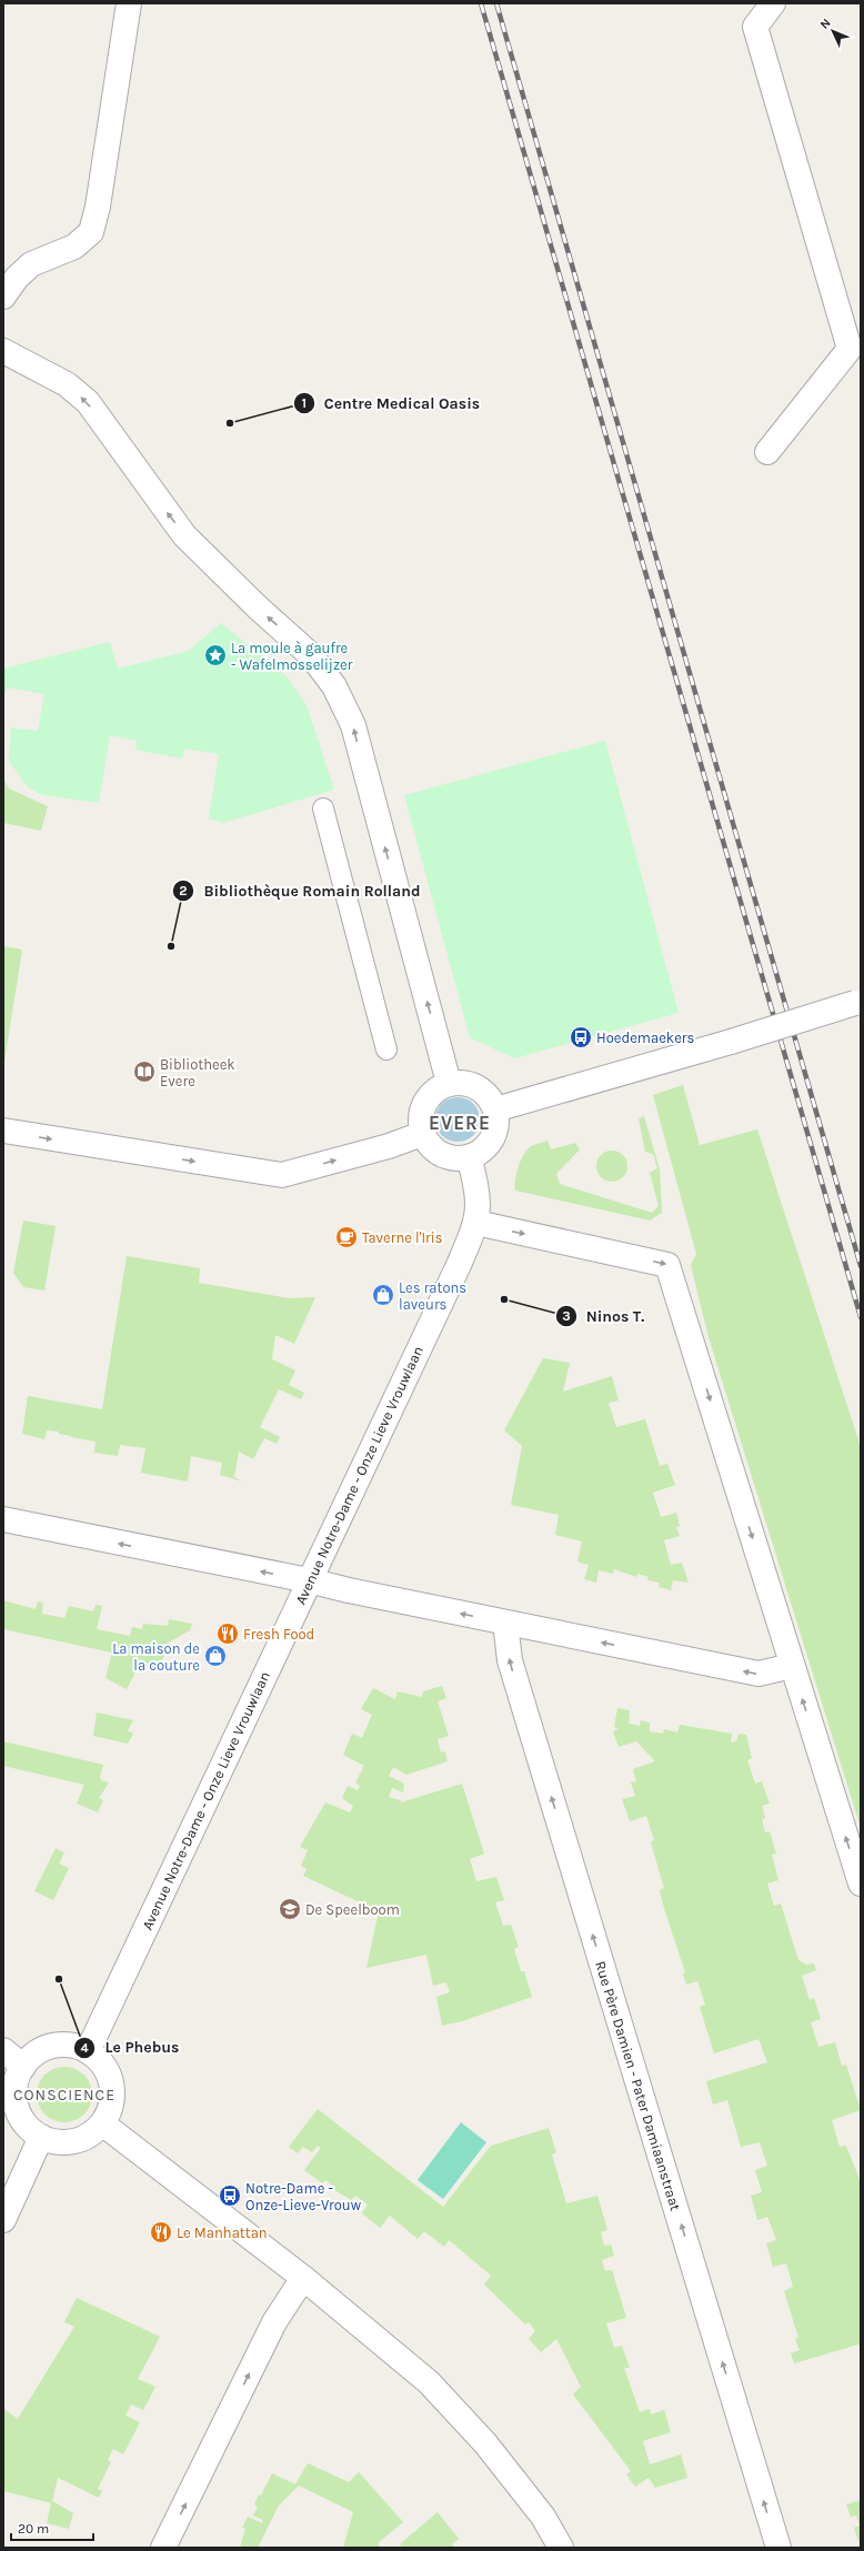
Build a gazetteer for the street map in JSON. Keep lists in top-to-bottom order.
{
  "streets": {
    "street": ["Avenue Notre-Dame - Onze Lieve Vrouwlaan", "Rue Père Damien - Pater Damiaanstraat"]
  },
  "one_way": ["Rue Père Damien - Pater Damiaanstraat"],
  "districts": ["EVERE", "CONSCIENCE"],
  "places": {
    "other": [
      "Centre Medical Oasis",
      "Bibliothèque Romain Rolland",
      "Ninos T.",
      "Le Phebus"
    ],
    "place": ["La moule à gaufre - Wafelmosselijzer"],
    "bus stop": ["Hoedemaekers", "Notre-Dame - Onze-Lieve-Vrouw"],
    "library": ["Bibliotheek Evere"],
    "cafe": ["Taverne l'Iris"],
    "shop": ["Les ratons laveurs", "La maison de la couture"],
    "restaurant": ["Fresh Food", "Le Manhattan"],
    "school or university": ["De Speelboom"]
  },
  "scale_bar": "20 m",
  "north": "top left"
}
